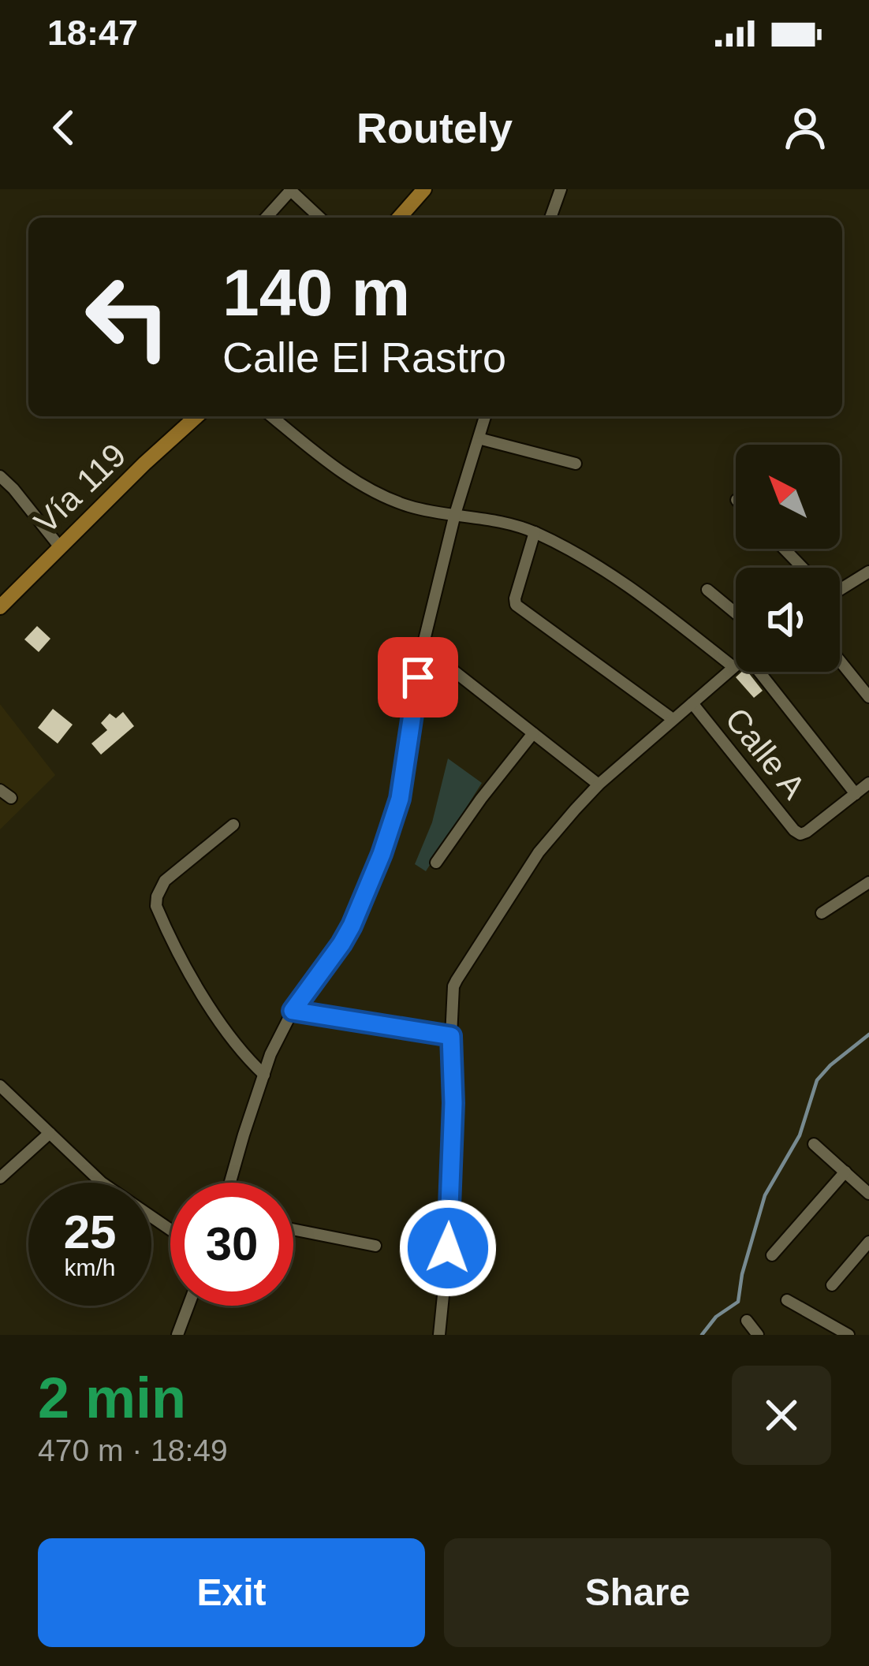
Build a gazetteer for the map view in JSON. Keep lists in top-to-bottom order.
{
  "streets": {
    "main road": ["Vía 119"],
    "street": ["Calle A"]
  },
  "north": "top left",
  "page": {
    "status": "18:47",
    "header": "Routely",
    "turn": ["140 m", "Calle El Rastro"],
    "speed": "25 km/h",
    "limit": "30",
    "heading": ["2 min", "470 m · 18:49"],
    "buttons": ["Exit", "Share"]
  }
}
